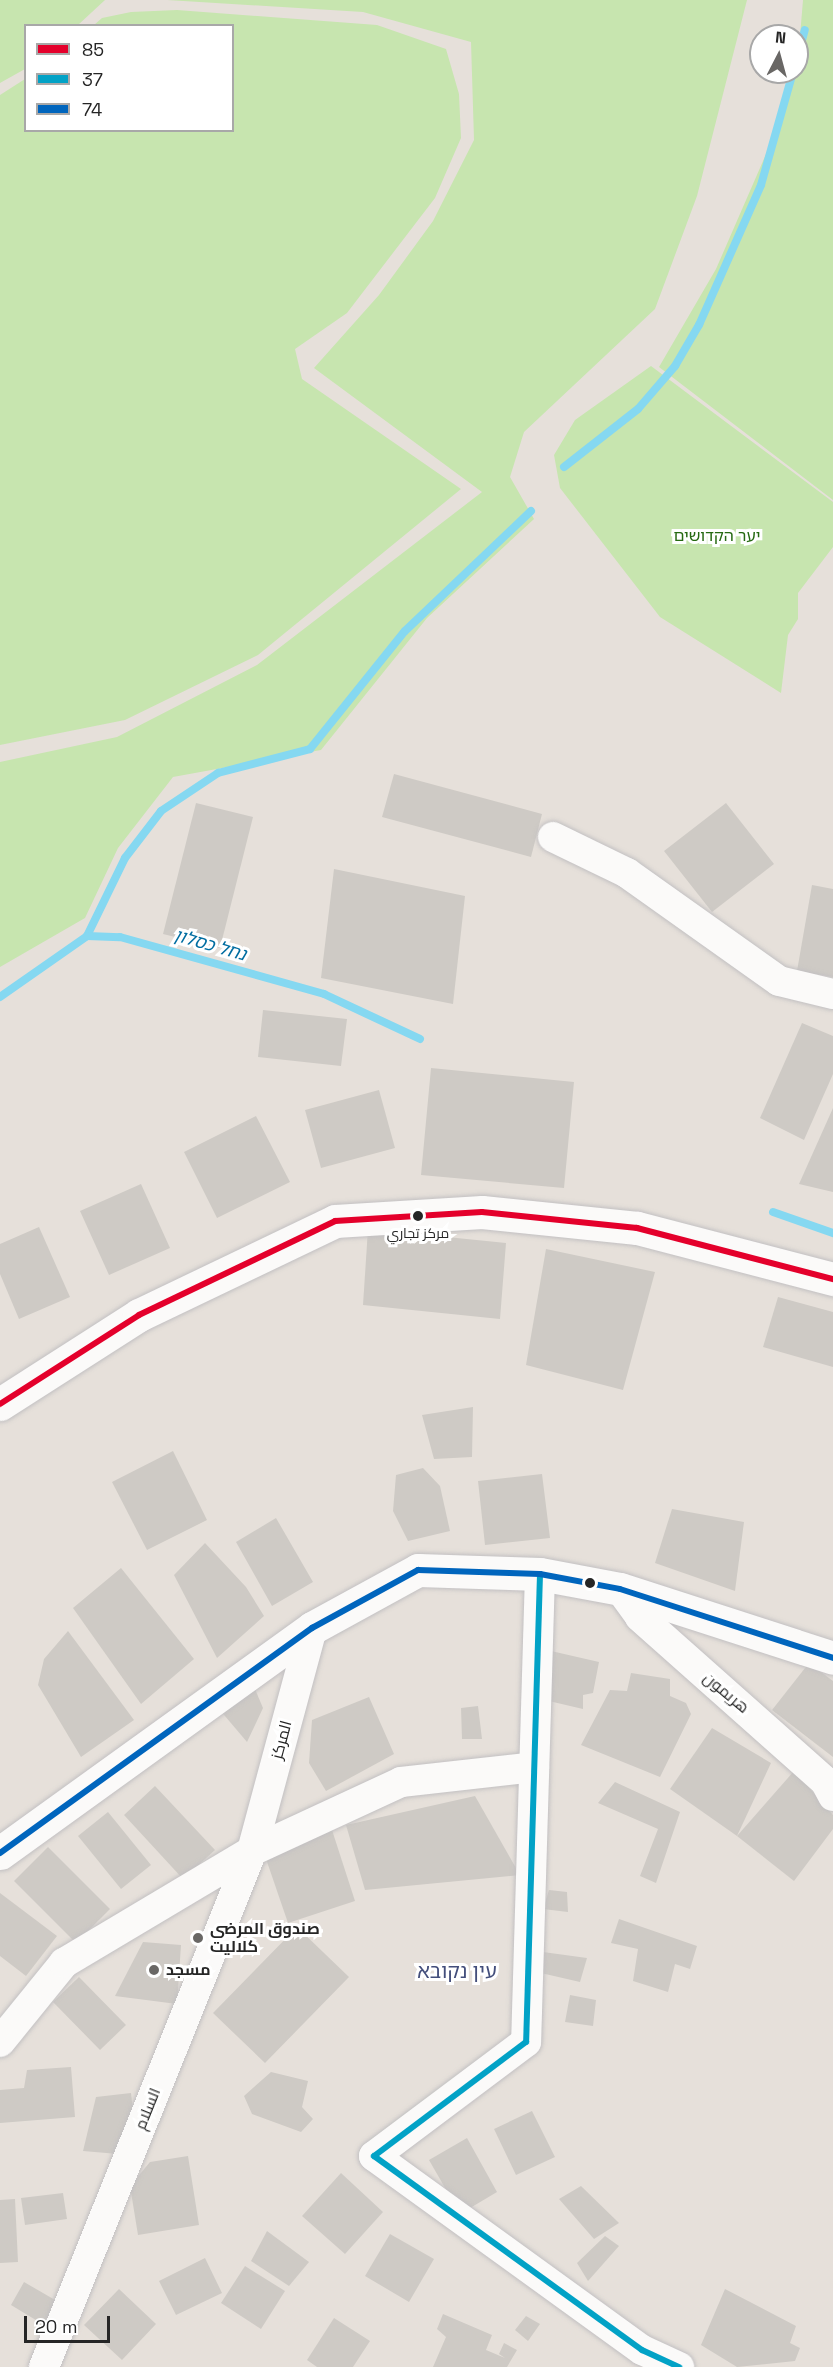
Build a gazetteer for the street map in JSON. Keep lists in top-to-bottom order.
{
  "streets": {
    "street": ["هريمون", "المركز", "السلام"]
  },
  "crossings": [
    ["المركز", "السلام"]
  ],
  "districts": ["עין נקובא"],
  "water": ["נחל כסלון"],
  "parks": ["יער הקדושים"],
  "places": ["مركز تجاري", "صندوق المرضى كلاليت", "مسجد"],
  "lines": ["transit line 85", "transit line 74", "transit line 37"],
  "legend": ["85", "37", "74"],
  "scale_bar": "20 m",
  "north": "top"
}
